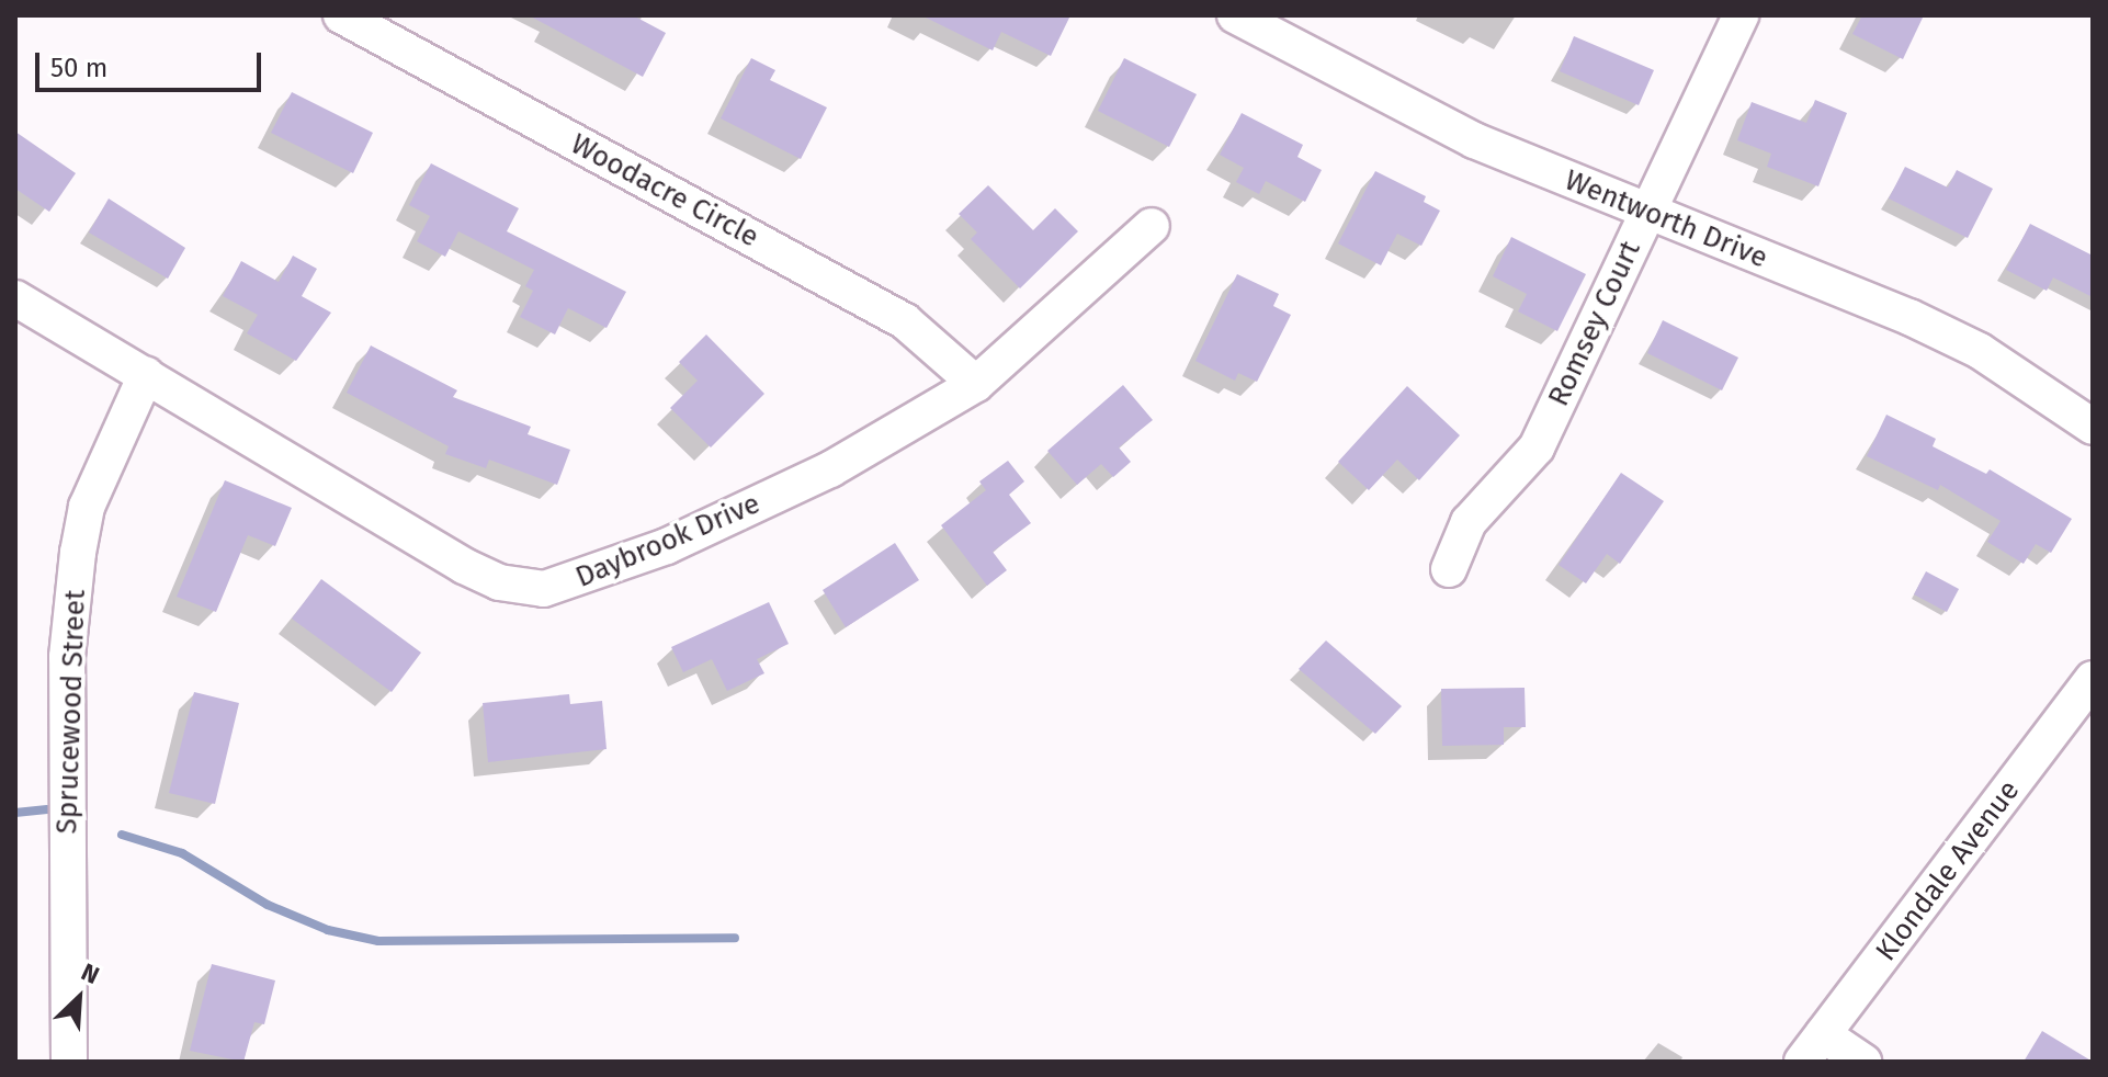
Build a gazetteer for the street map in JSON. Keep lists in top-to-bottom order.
{
  "streets": {
    "street": [
      "Woodacre Circle",
      "Wentworth Drive",
      "Romsey Court",
      "Daybrook Drive",
      "Sprucewood Street",
      "Klondale Avenue"
    ]
  },
  "crossings": [
    ["Woodacre Circle", "Daybrook Drive"],
    ["Wentworth Drive", "Romsey Court"],
    ["Daybrook Drive", "Sprucewood Street"]
  ],
  "scale_bar": "50 m",
  "north": "top right"
}
